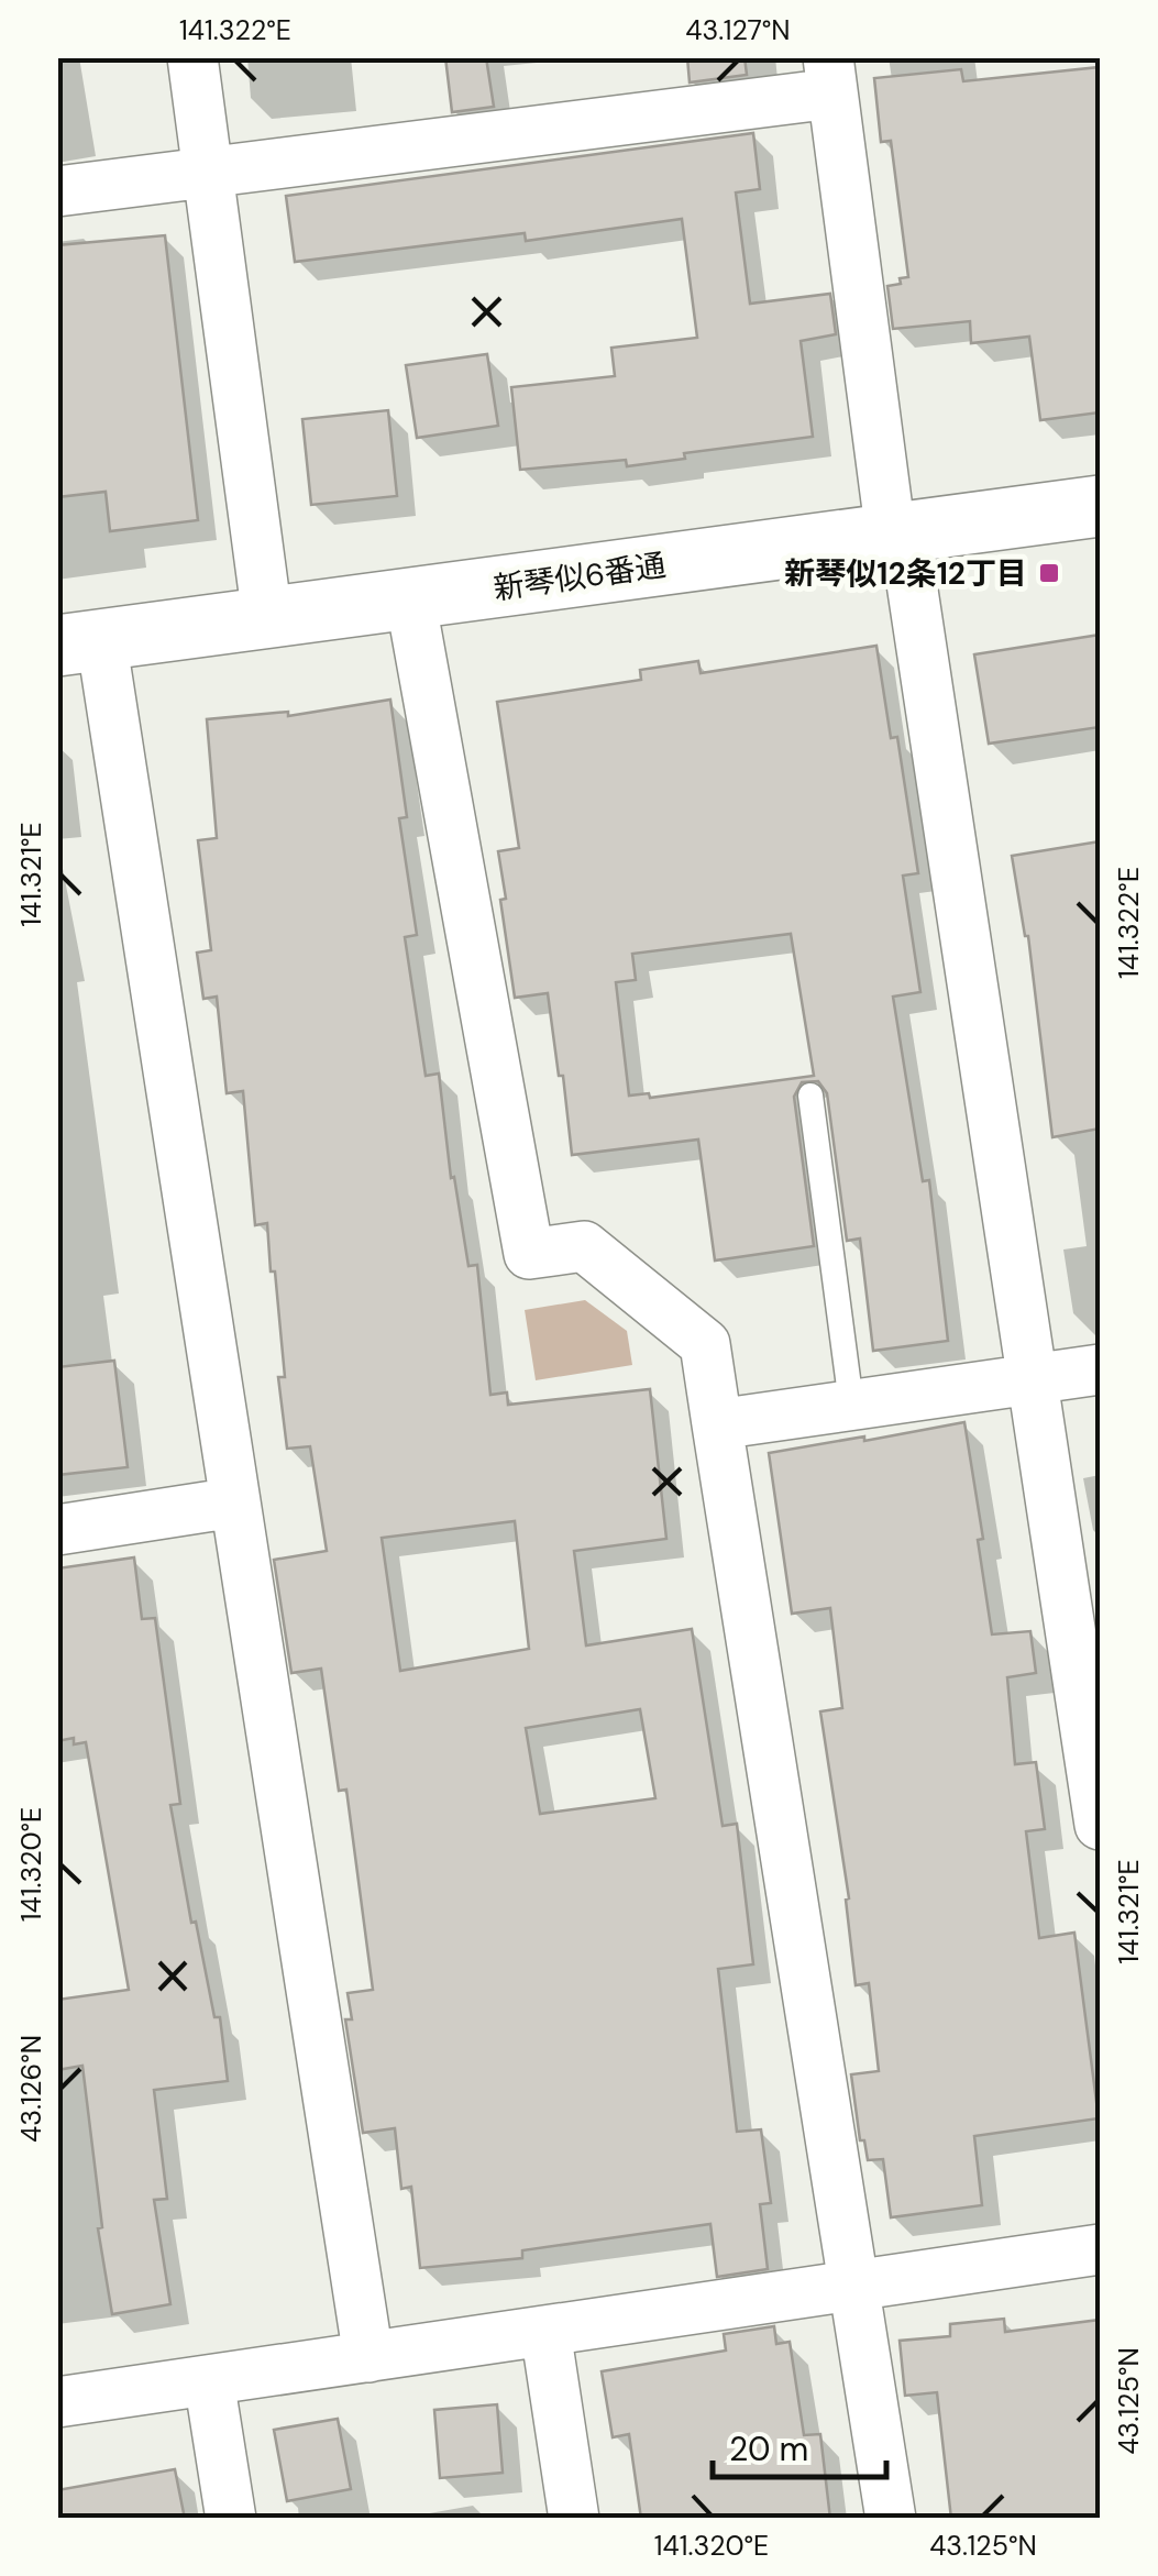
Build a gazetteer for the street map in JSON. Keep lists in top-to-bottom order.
{
  "streets": {
    "street": ["新琴似6番通"]
  },
  "places": {
    "transit": ["新琴似12条12丁目"]
  },
  "scale_bar": "20 m",
  "coordinates": [
    "141.322°E",
    "43.127°N",
    "141.321°E",
    "141.320°E",
    "43.126°N",
    "43.125°N"
  ]
}
